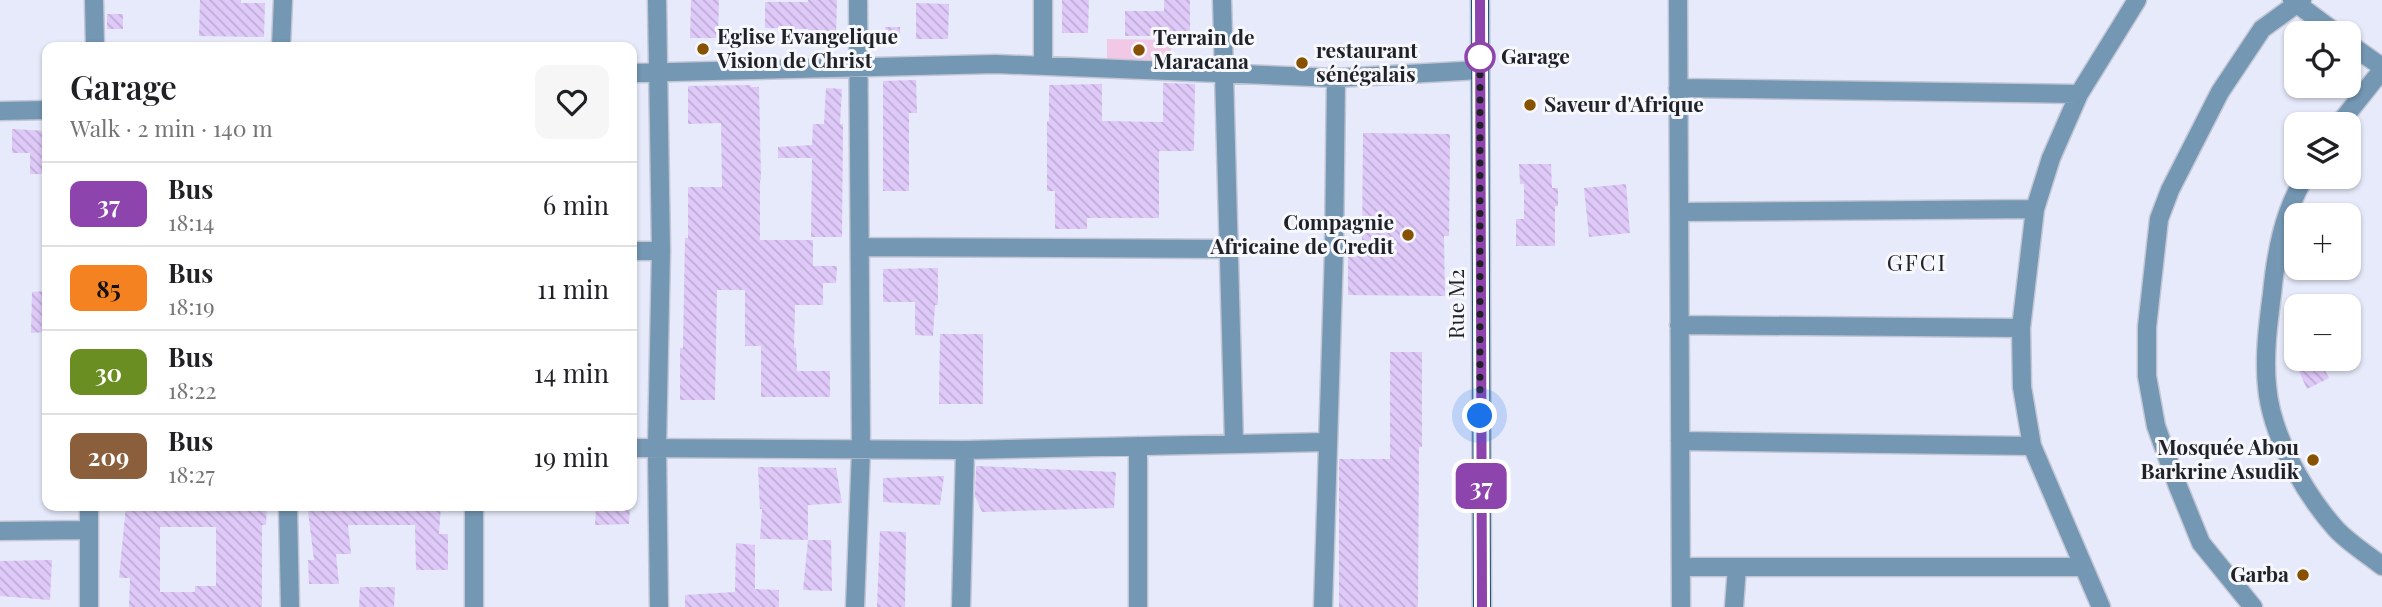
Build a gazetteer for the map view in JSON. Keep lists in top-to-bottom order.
{
  "streets": {
    "main road": ["Rue M2"]
  },
  "districts": ["GFCI"],
  "places": [
    "Eglise Evangelique Vision de Christ",
    "Terrain de Maracana",
    "Garage",
    "restaurant sénégalais",
    "Saveur d'Afrique",
    "Compagnie Africaine de Credit",
    "Mosquée Abou Barkrine Asudik",
    "Garba"
  ],
  "lines": ["bus line 37"],
  "page": {
    "on_map": "37",
    "map_buttons": ["+", "−"],
    "heading": ["Garage", "Walk · 2 min · 140 m"],
    "list": [
      {
        "mark": "37",
        "name": "Bus",
        "note": "18:14",
        "value": "6 min"
      },
      {
        "mark": "85",
        "name": "Bus",
        "note": "18:19",
        "value": "11 min"
      },
      {
        "mark": "30",
        "name": "Bus",
        "note": "18:22",
        "value": "14 min"
      },
      {
        "mark": "209",
        "name": "Bus",
        "note": "18:27",
        "value": "19 min"
      }
    ]
  }
}
